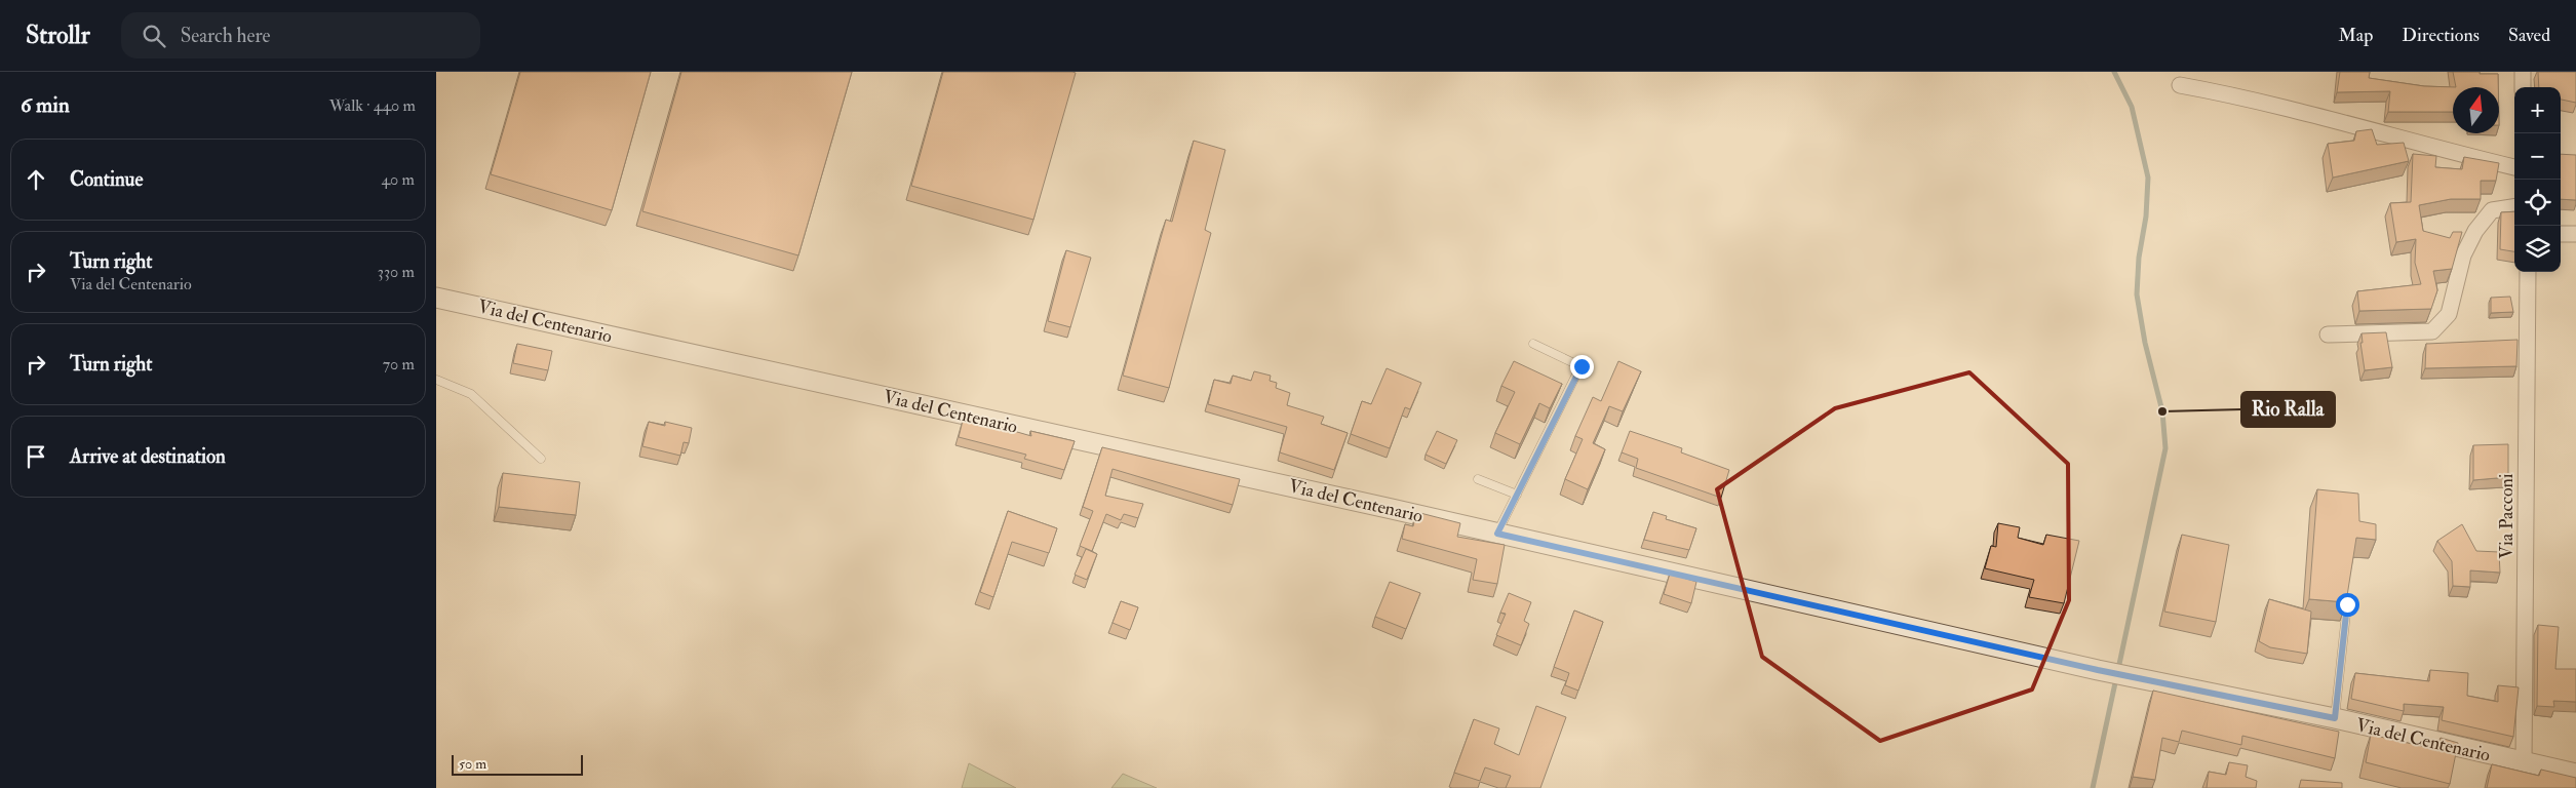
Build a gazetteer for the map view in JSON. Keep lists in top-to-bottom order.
{
  "streets": {
    "street": ["Via del Centenario", "Via Pacconi"]
  },
  "crossings": [
    ["Via del Centenario", "Via Pacconi"]
  ],
  "places": ["Rio Ralla"],
  "scale_bar": "50 m",
  "north": "top",
  "page": {
    "header": "Strollr",
    "search": "Search here",
    "nav": ["Map", "Directions", "Saved"],
    "heading": ["6 min", "Walk · 440 m"],
    "map_buttons": ["+", "−"],
    "list": [
      ["Continue", "40 m"],
      ["Turn right", "Via del Centenario", "330 m"],
      ["Turn right", "70 m"],
      "Arrive at destination"
    ],
    "scale": "50 m"
  }
}
